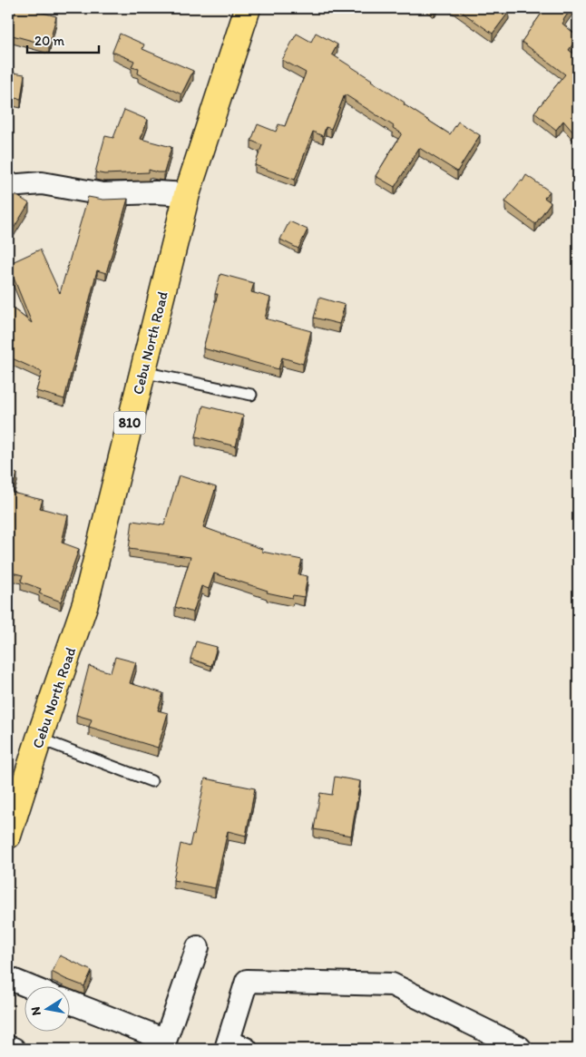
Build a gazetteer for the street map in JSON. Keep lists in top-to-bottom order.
{
  "streets": {
    "highway": ["Cebu North Road", "810"]
  },
  "scale_bar": "20 m",
  "north": "left"
}
